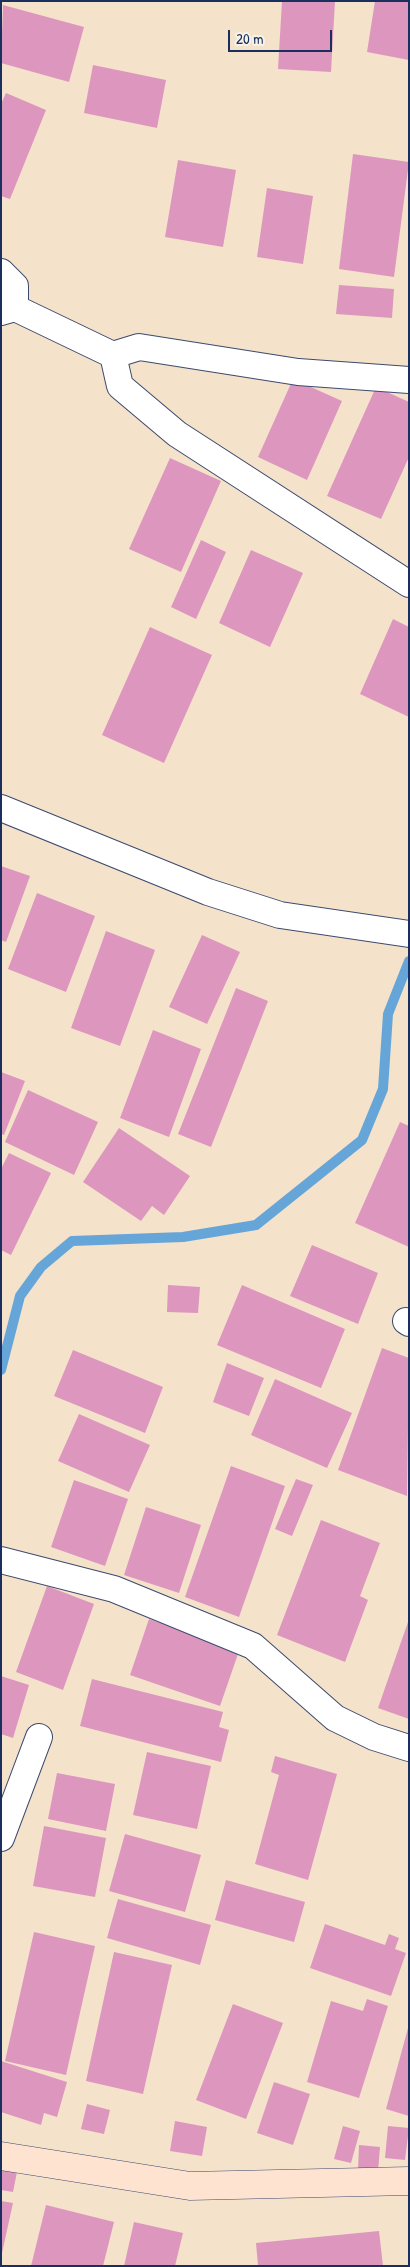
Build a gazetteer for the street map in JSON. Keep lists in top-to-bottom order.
{
  "scale_bar": "20 m"
}
